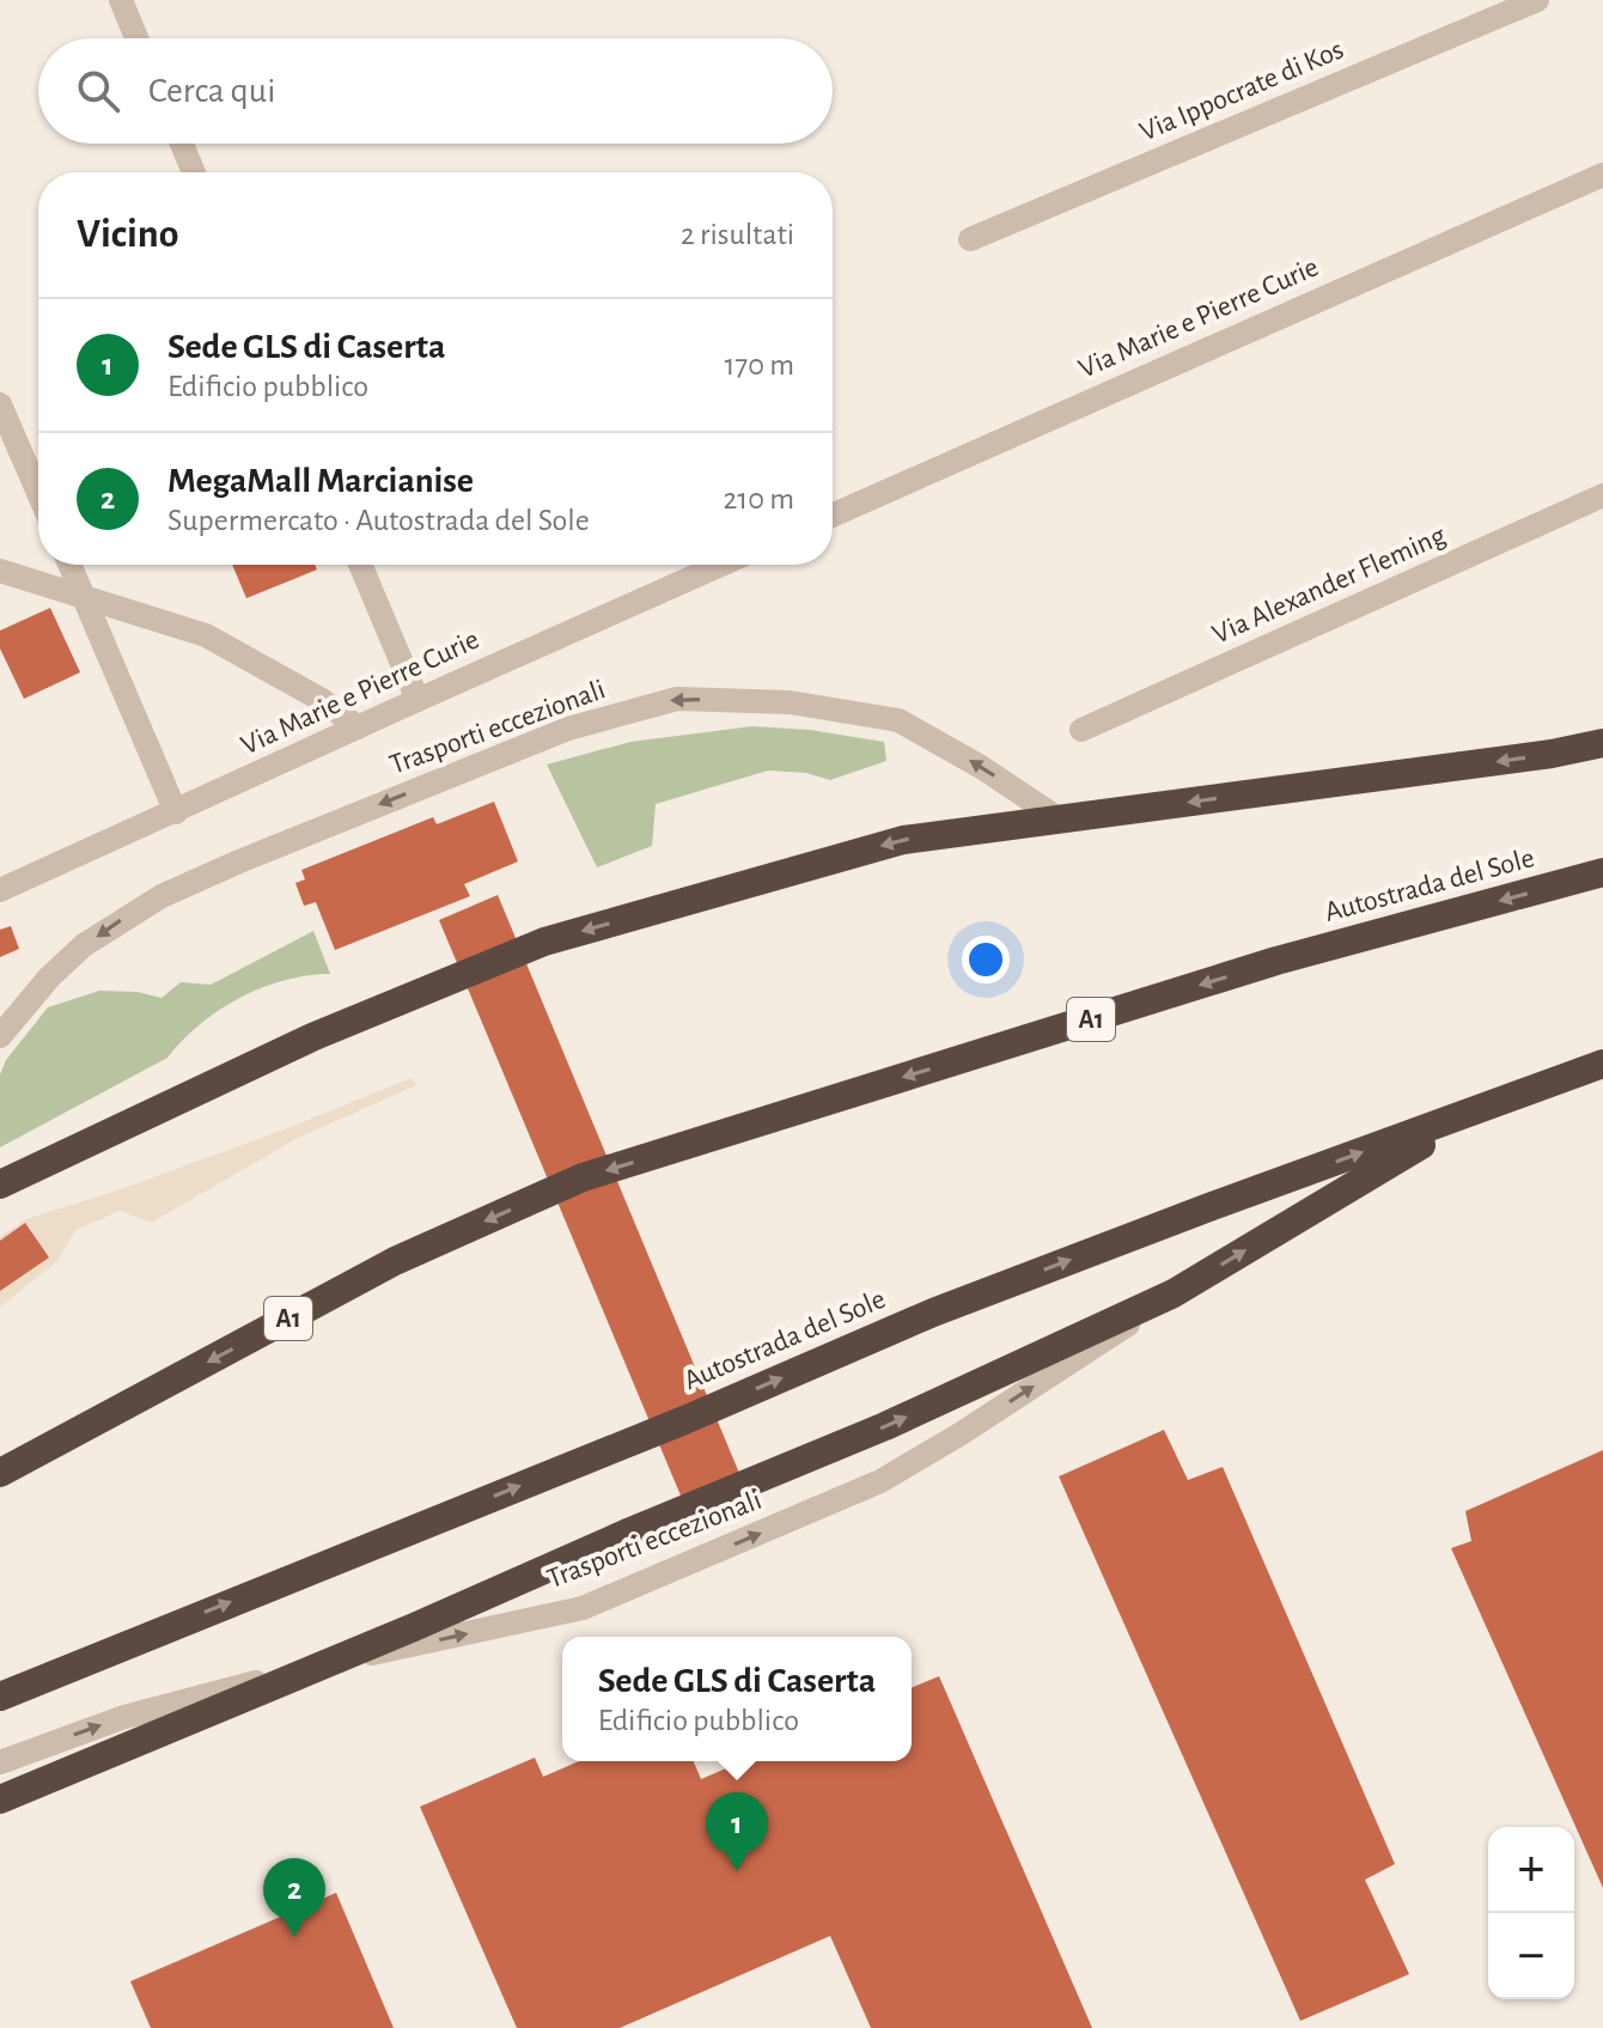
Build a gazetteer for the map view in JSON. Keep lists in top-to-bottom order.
{
  "streets": {
    "highway": ["Autostrada del Sole", "A1"],
    "street": [
      "Via Ippocrate di Kos",
      "Via Marie e Pierre Curie",
      "Via Alexander Fleming",
      "Trasporti eccezionali"
    ]
  },
  "page": {
    "search": "Cerca qui",
    "heading": ["Vicino", "2 risultati"],
    "list": [
      {
        "mark": "1",
        "name": "Sede GLS di Caserta",
        "note": "Edificio pubblico",
        "value": "170 m"
      },
      {
        "mark": "2",
        "name": "MegaMall Marcianise",
        "note": "Supermercato · Autostrada del Sole",
        "value": "210 m"
      }
    ],
    "popup": ["Sede GLS di Caserta", "Edificio pubblico"],
    "pins": ["1", "2"],
    "map_buttons": ["+", "−"]
  }
}
